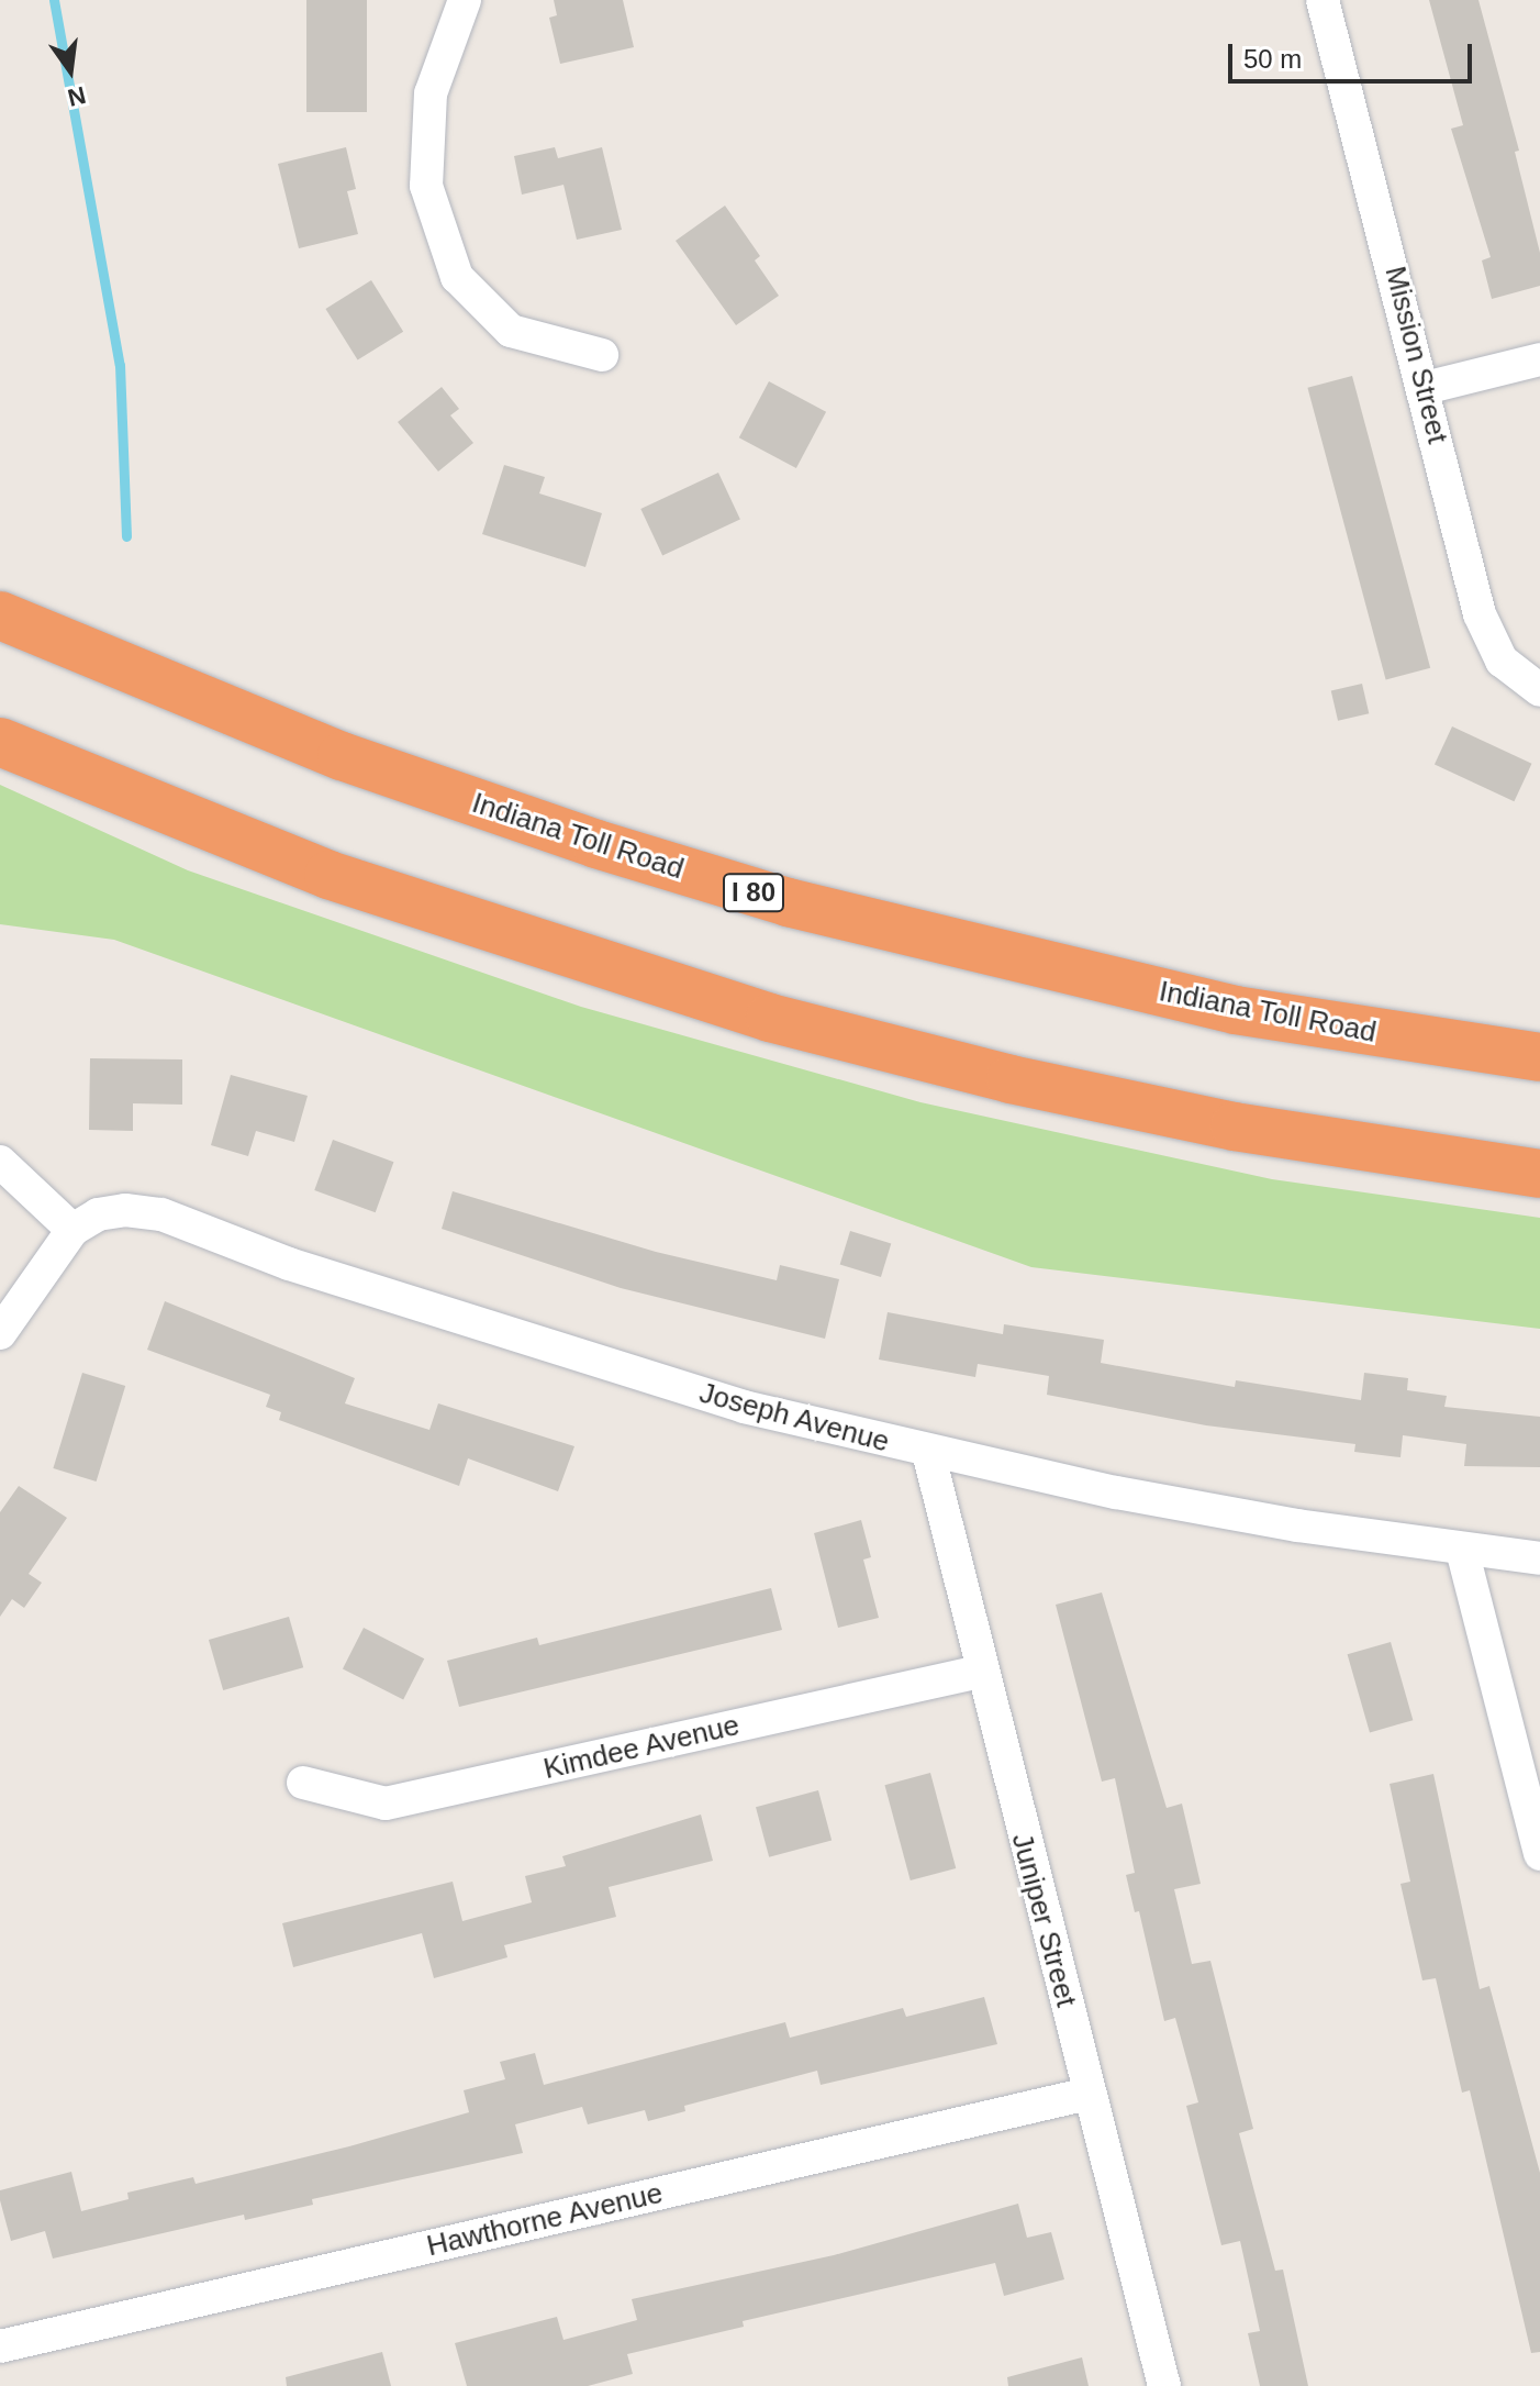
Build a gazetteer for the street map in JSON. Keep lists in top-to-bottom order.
{
  "streets": {
    "highway": ["Indiana Toll Road", "I 80"],
    "street": [
      "Mission Street",
      "Joseph Avenue",
      "Kimdee Avenue",
      "Juniper Street",
      "Hawthorne Avenue"
    ]
  },
  "crossings": [
    ["Joseph Avenue", "Juniper Street"],
    ["Kimdee Avenue", "Juniper Street"],
    ["Juniper Street", "Hawthorne Avenue"]
  ],
  "scale_bar": "50 m",
  "north": "bottom"
}
